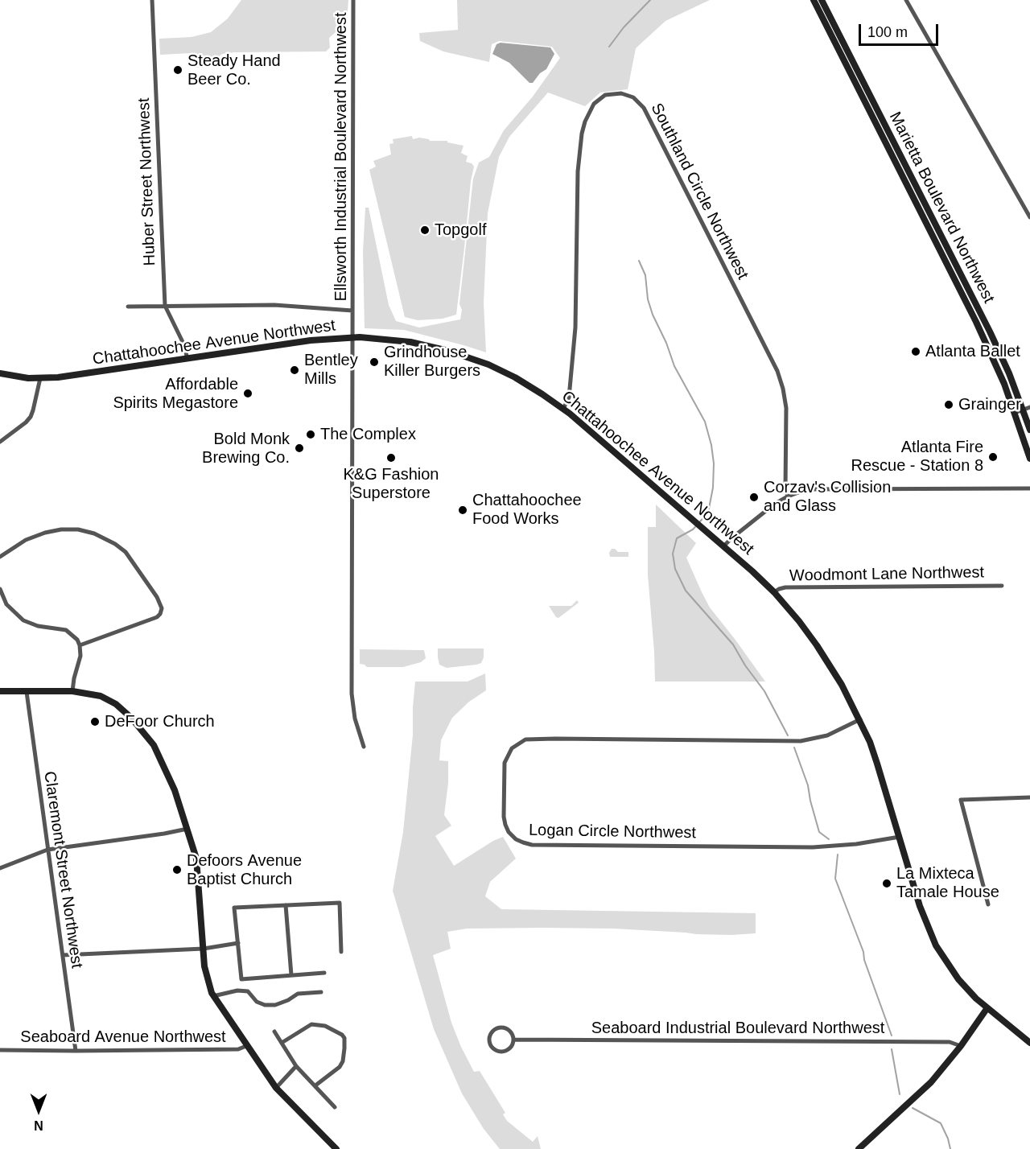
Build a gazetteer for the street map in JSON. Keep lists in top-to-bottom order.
{
  "streets": {
    "street": [
      "Ellsworth Industrial Boulevard Northwest",
      "Huber Street Northwest",
      "Southland Circle Northwest",
      "Marietta Boulevard Northwest",
      "Chattahoochee Avenue Northwest",
      "Woodmont Lane Northwest",
      "Logan Circle Northwest",
      "Claremont Street Northwest",
      "Seaboard Industrial Boulevard Northwest",
      "Seaboard Avenue Northwest"
    ]
  },
  "crossings": [
    ["Ellsworth Industrial Boulevard Northwest", "Chattahoochee Avenue Northwest"],
    ["Huber Street Northwest", "Chattahoochee Avenue Northwest"],
    ["Southland Circle Northwest", "Chattahoochee Avenue Northwest"],
    ["Chattahoochee Avenue Northwest", "Woodmont Lane Northwest"],
    ["Chattahoochee Avenue Northwest", "Logan Circle Northwest"],
    ["Claremont Street Northwest", "Seaboard Avenue Northwest"]
  ],
  "places": [
    "Steady Hand Beer Co.",
    "Topgolf",
    "Atlanta Ballet",
    "Grindhouse Killer Burgers",
    "Bentley Mills",
    "Affordable Spirits Megastore",
    "Grainger",
    "The Complex",
    "Bold Monk Brewing Co.",
    "Atlanta Fire Rescue - Station 8",
    "K&G Fashion Superstore",
    "Corzav's Collision and Glass",
    "Chattahoochee Food Works",
    "DeFoor Church",
    "Defoors Avenue Baptist Church",
    "La Mixteca Tamale House"
  ],
  "scale_bar": "100 m",
  "north": "bottom"
}
